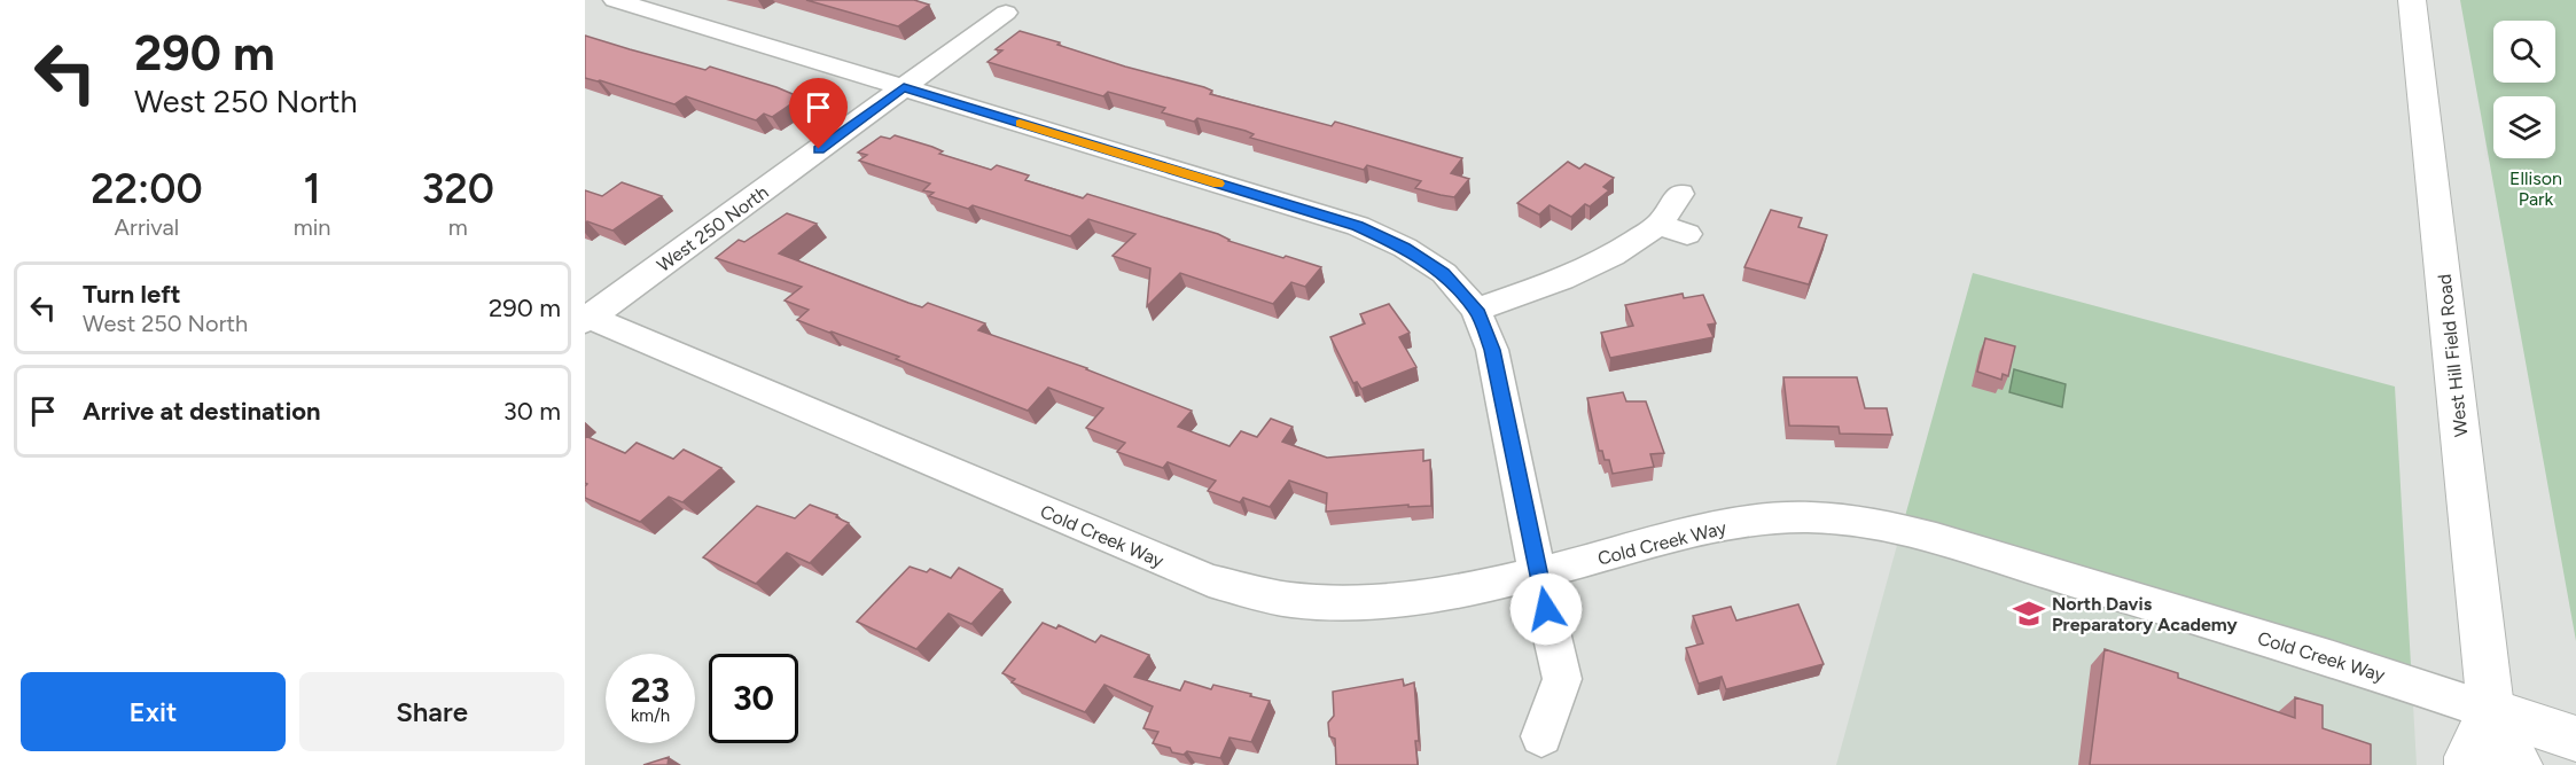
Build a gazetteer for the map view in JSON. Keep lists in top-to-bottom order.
{
  "streets": {
    "main road": ["West Hill Field Road"],
    "street": ["West 250 North", "Cold Creek Way"]
  },
  "crossings": [
    ["West 250 North", "Cold Creek Way"],
    ["West Hill Field Road", "Cold Creek Way"]
  ],
  "parks": ["Ellison Park"],
  "places": {
    "school or university": ["North Davis Preparatory Academy"]
  },
  "page": {
    "turn": ["290 m", "West 250 North"],
    "eta": [
      "22:00",
      "Arrival",
      "1",
      "min",
      "320",
      "m"
    ],
    "list": [
      {
        "name": "Turn left",
        "note": "West 250 North",
        "value": "290 m"
      },
      {
        "name": "Arrive at destination",
        "value": "30 m"
      }
    ],
    "speed": "23 km/h",
    "limit": "30",
    "buttons": ["Exit", "Share"]
  }
}
